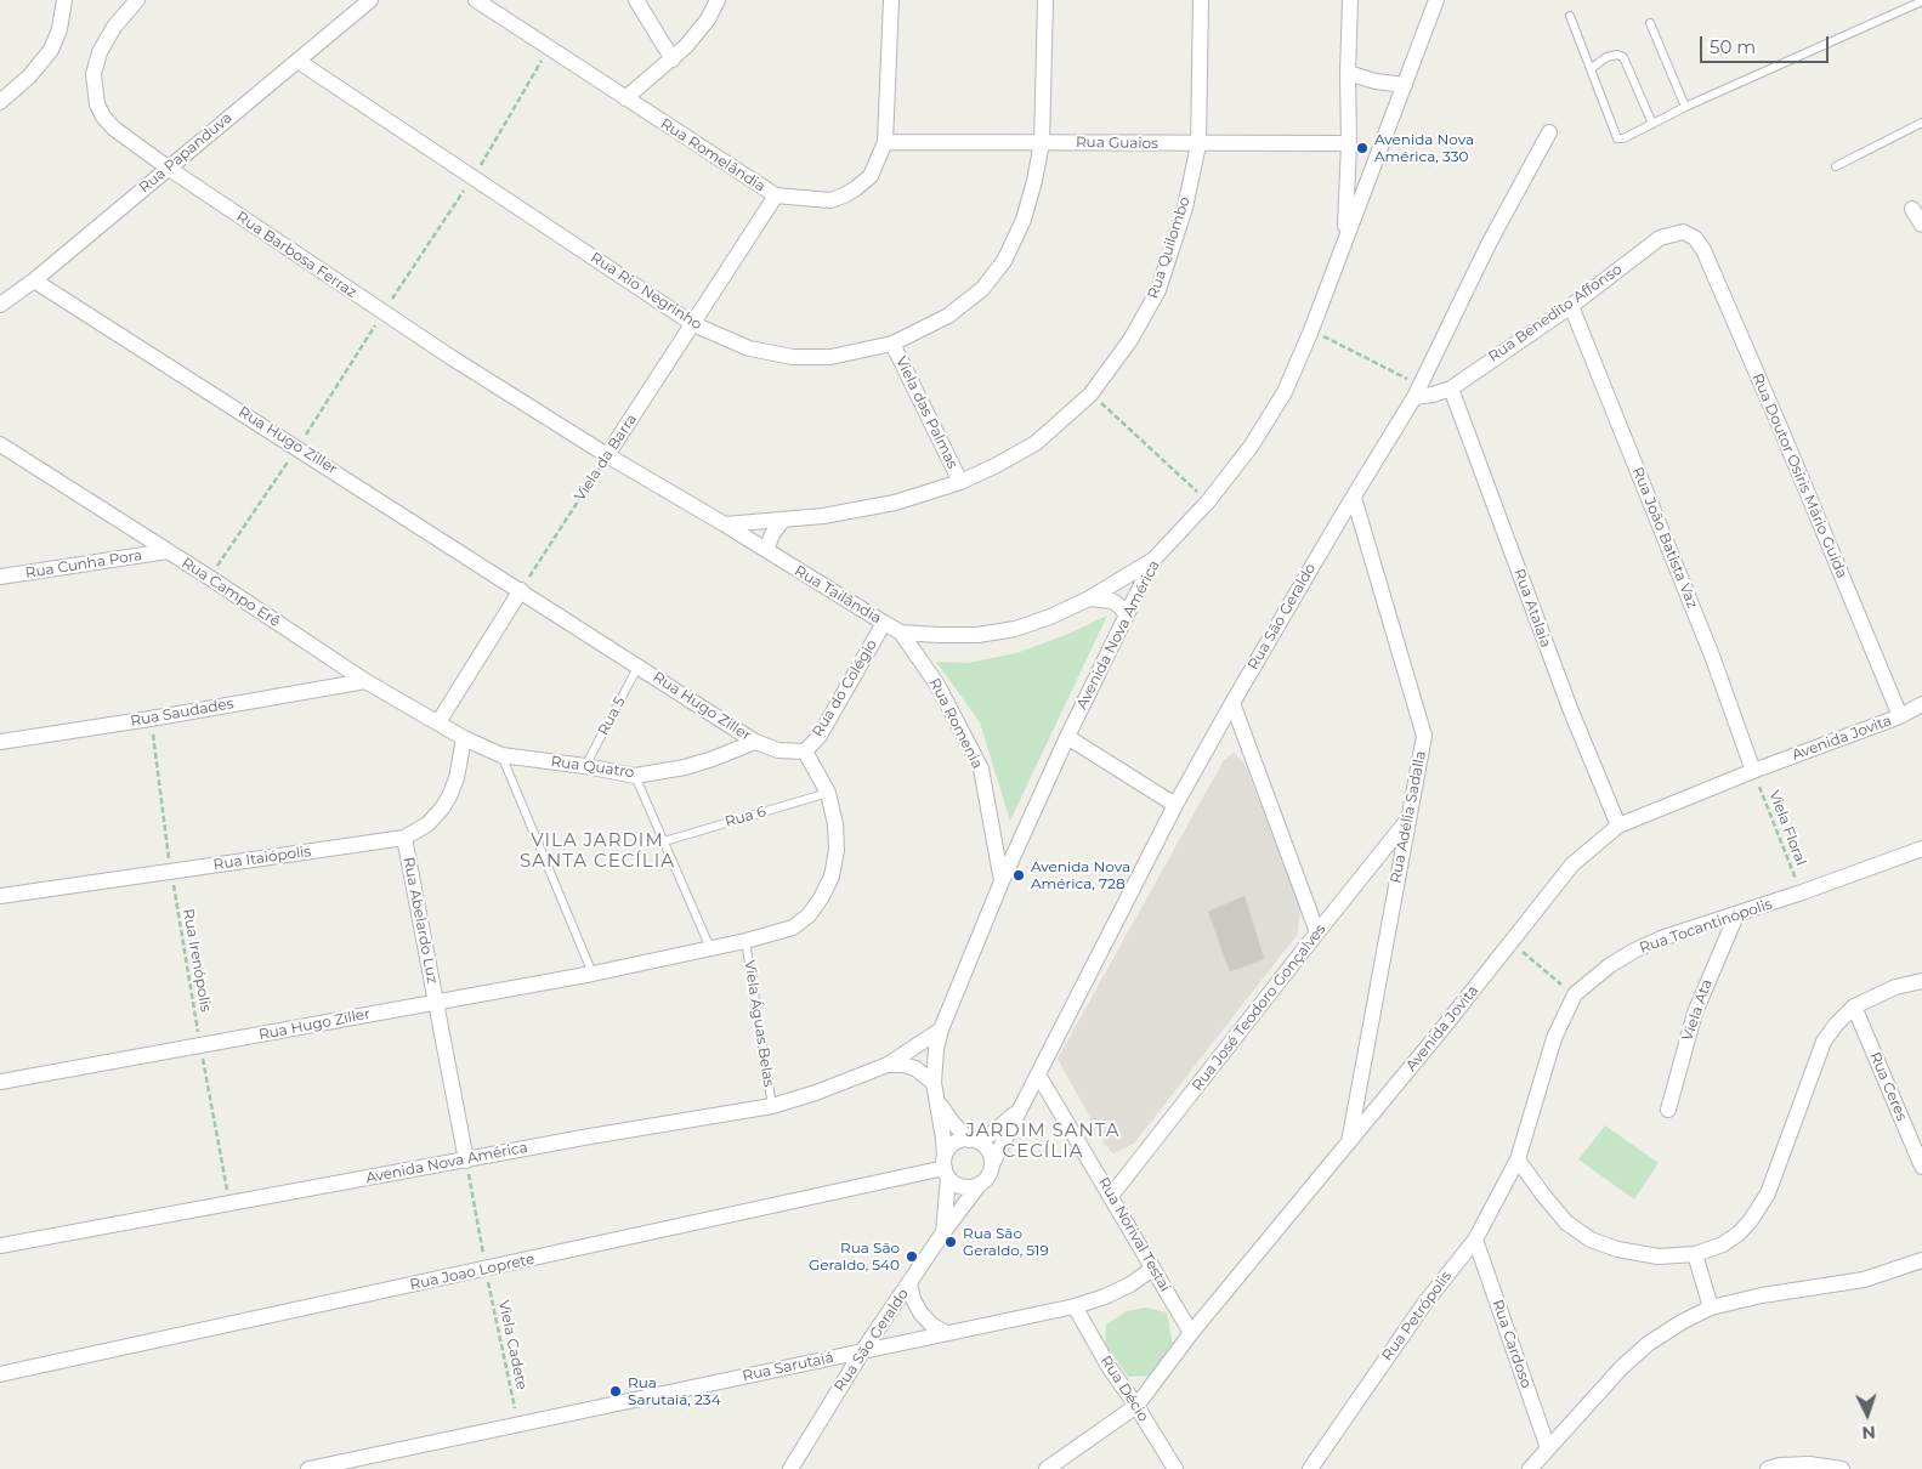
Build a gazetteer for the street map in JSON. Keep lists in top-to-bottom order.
{
  "streets": {
    "street": [
      "Rua Guaios",
      "Rua Papanduva",
      "Rua Romelândia",
      "Rua Quilombo",
      "Rua Barbosa Ferraz",
      "Rua Rio Negrinho",
      "Rua Benedito Affonso",
      "Viela das Palmas",
      "Rua Hugo Ziller",
      "Viela da Barra",
      "Rua Doutor Osíris Mário Guida",
      "Rua João Batista Vaz",
      "Rua Cunha Pora",
      "Rua Campo Erê",
      "Rua Tailândia",
      "Rua Atalaia",
      "Rua São Geraldo",
      "Avenida Nova América",
      "Rua do Colégio",
      "Rua Saudades",
      "Rua Romenia",
      "Avenida Jovita",
      "Rua Quatro",
      "Rua Adélia Sadalla",
      "Rua Itaiópolis",
      "Rua Abelardo Luz",
      "Rua Tocantinópolis",
      "Rua José Teodoro Gonçalves",
      "Viela Ata",
      "Rua Ceres",
      "Rua Norival Testai",
      "Rua Joao Loprete",
      "Rua Petrópolis",
      "Rua Cardoso",
      "Rua Sarutaiá",
      "Rua Décio"
    ],
    "lane": ["Rua 5", "Rua 6", "Viela Águas Belas"],
    "path": ["Viela Floral", "Rua Irenópolis", "Viela Cadete"]
  },
  "crossings": [
    ["Rua Guaios", "Rua Romelândia"],
    ["Rua Guaios", "Rua Quilombo"],
    ["Rua Guaios", "Rua Rio Negrinho"],
    ["Rua Papanduva", "Rua Barbosa Ferraz"],
    ["Rua Papanduva", "Rua Rio Negrinho"],
    ["Rua Papanduva", "Rua Hugo Ziller"],
    ["Rua Romelândia", "Viela da Barra"],
    ["Rua Quilombo", "Viela das Palmas"],
    ["Rua Quilombo", "Rua Tailândia"],
    ["Rua Barbosa Ferraz", "Viela da Barra"],
    ["Rua Barbosa Ferraz", "Rua Tailândia"],
    ["Rua Rio Negrinho", "Viela das Palmas"],
    ["Rua Rio Negrinho", "Viela da Barra"],
    ["Rua Benedito Affonso", "Rua Doutor Osíris Mário Guida"],
    ["Rua Benedito Affonso", "Rua João Batista Vaz"],
    ["Rua Benedito Affonso", "Rua Atalaia"],
    ["Rua Benedito Affonso", "Rua São Geraldo"],
    ["Rua Hugo Ziller", "Viela da Barra"],
    ["Rua Hugo Ziller", "Rua do Colégio"],
    ["Rua Hugo Ziller", "Rua 5"],
    ["Rua Hugo Ziller", "Rua Quatro"],
    ["Rua Hugo Ziller", "Rua 6"],
    ["Rua Hugo Ziller", "Rua Abelardo Luz"],
    ["Rua Hugo Ziller", "Rua Irenópolis"],
    ["Rua Hugo Ziller", "Viela Águas Belas"],
    ["Viela da Barra", "Rua Tailândia"],
    ["Rua Doutor Osíris Mário Guida", "Avenida Jovita"],
    ["Rua João Batista Vaz", "Avenida Jovita"],
    ["Rua João Batista Vaz", "Viela Floral"],
    ["Rua Cunha Pora", "Rua Campo Erê"],
    ["Rua Campo Erê", "Rua Saudades"],
    ["Rua Campo Erê", "Rua Quatro"],
    ["Rua Campo Erê", "Rua Itaiópolis"],
    ["Rua Tailândia", "Avenida Nova América"],
    ["Rua Tailândia", "Rua do Colégio"],
    ["Rua Tailândia", "Rua Romenia"],
    ["Rua Atalaia", "Avenida Jovita"],
    ["Rua São Geraldo", "Rua Adélia Sadalla"],
    ["Rua São Geraldo", "Rua Norival Testai"],
    ["Rua São Geraldo", "Rua Joao Loprete"],
    ["Rua São Geraldo", "Rua Sarutaiá"],
    ["Avenida Nova América", "Rua Romenia"],
    ["Avenida Nova América", "Rua Abelardo Luz"],
    ["Avenida Nova América", "Rua Irenópolis"],
    ["Avenida Nova América", "Viela Águas Belas"],
    ["Avenida Nova América", "Viela Cadete"],
    ["Rua Saudades", "Rua Irenópolis"],
    ["Rua 5", "Rua Quatro"],
    ["Avenida Jovita", "Rua Adélia Sadalla"],
    ["Avenida Jovita", "Viela Floral"],
    ["Avenida Jovita", "Rua Norival Testai"],
    ["Avenida Jovita", "Rua Décio"],
    ["Rua Quatro", "Rua Itaiópolis"],
    ["Rua Adélia Sadalla", "Rua José Teodoro Gonçalves"],
    ["Viela Floral", "Rua Tocantinópolis"],
    ["Rua Itaiópolis", "Rua Abelardo Luz"],
    ["Rua Itaiópolis", "Rua Irenópolis"],
    ["Rua Abelardo Luz", "Viela Cadete"],
    ["Rua Tocantinópolis", "Viela Ata"],
    ["Rua Tocantinópolis", "Rua Petrópolis"],
    ["Rua José Teodoro Gonçalves", "Rua Norival Testai"],
    ["Rua Norival Testai", "Rua Sarutaiá"],
    ["Rua Joao Loprete", "Viela Cadete"],
    ["Rua Petrópolis", "Rua Cardoso"],
    ["Viela Cadete", "Rua Sarutaiá"],
    ["Rua Sarutaiá", "Rua Décio"]
  ],
  "districts": ["VILA JARDIM SANTA CECÍLIA", "JARDIM SANTA CECÍLIA"],
  "places": [
    "Avenida Nova América, 330",
    "Avenida Nova América, 728",
    "Rua São Geraldo, 519",
    "Rua São Geraldo, 540",
    "Rua Sarutaiá, 234"
  ],
  "scale_bar": "50 m",
  "north": "bottom"
}
